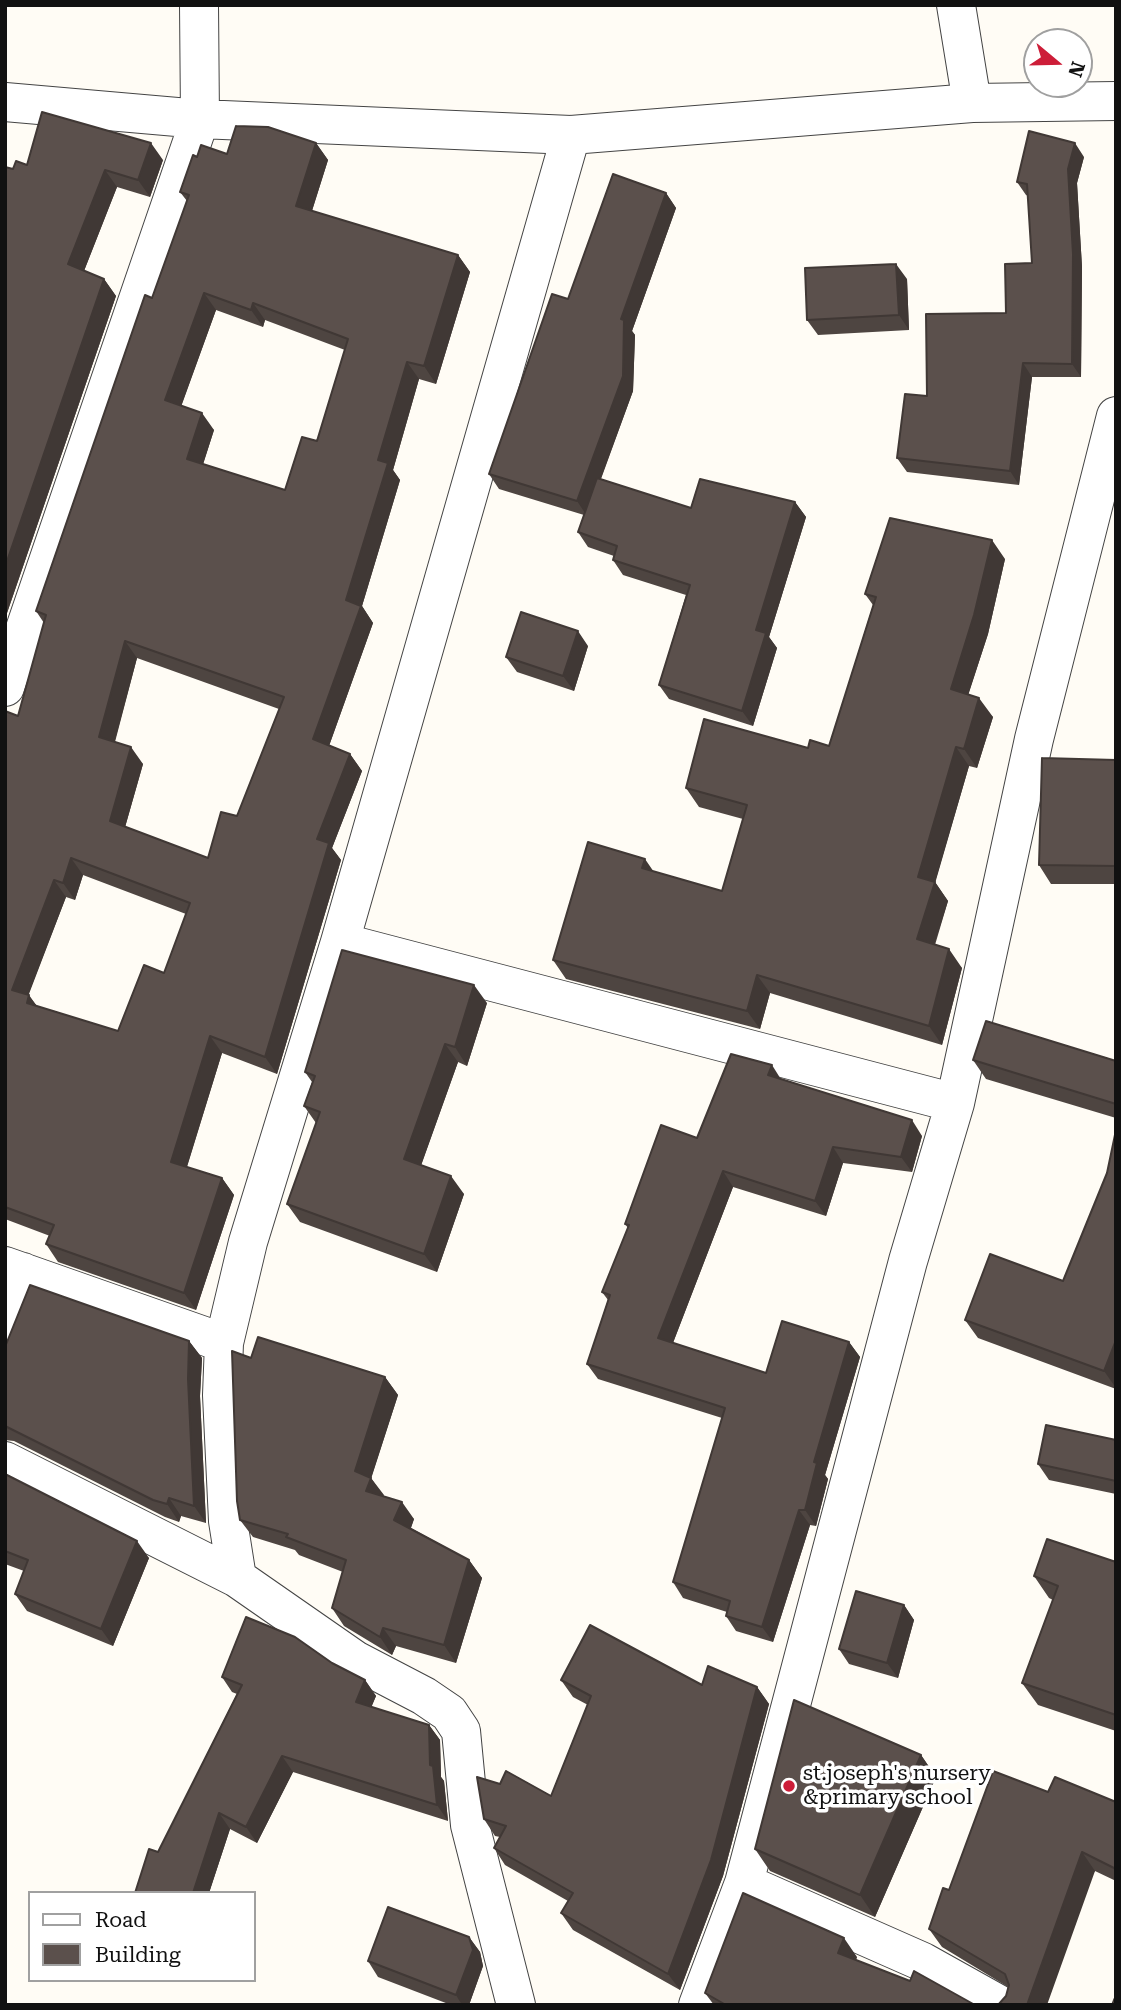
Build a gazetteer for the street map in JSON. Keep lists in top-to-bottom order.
{
  "places": ["st.joseph's nursery &primary school"],
  "legend": ["Road", "Building"],
  "north": "right"
}
